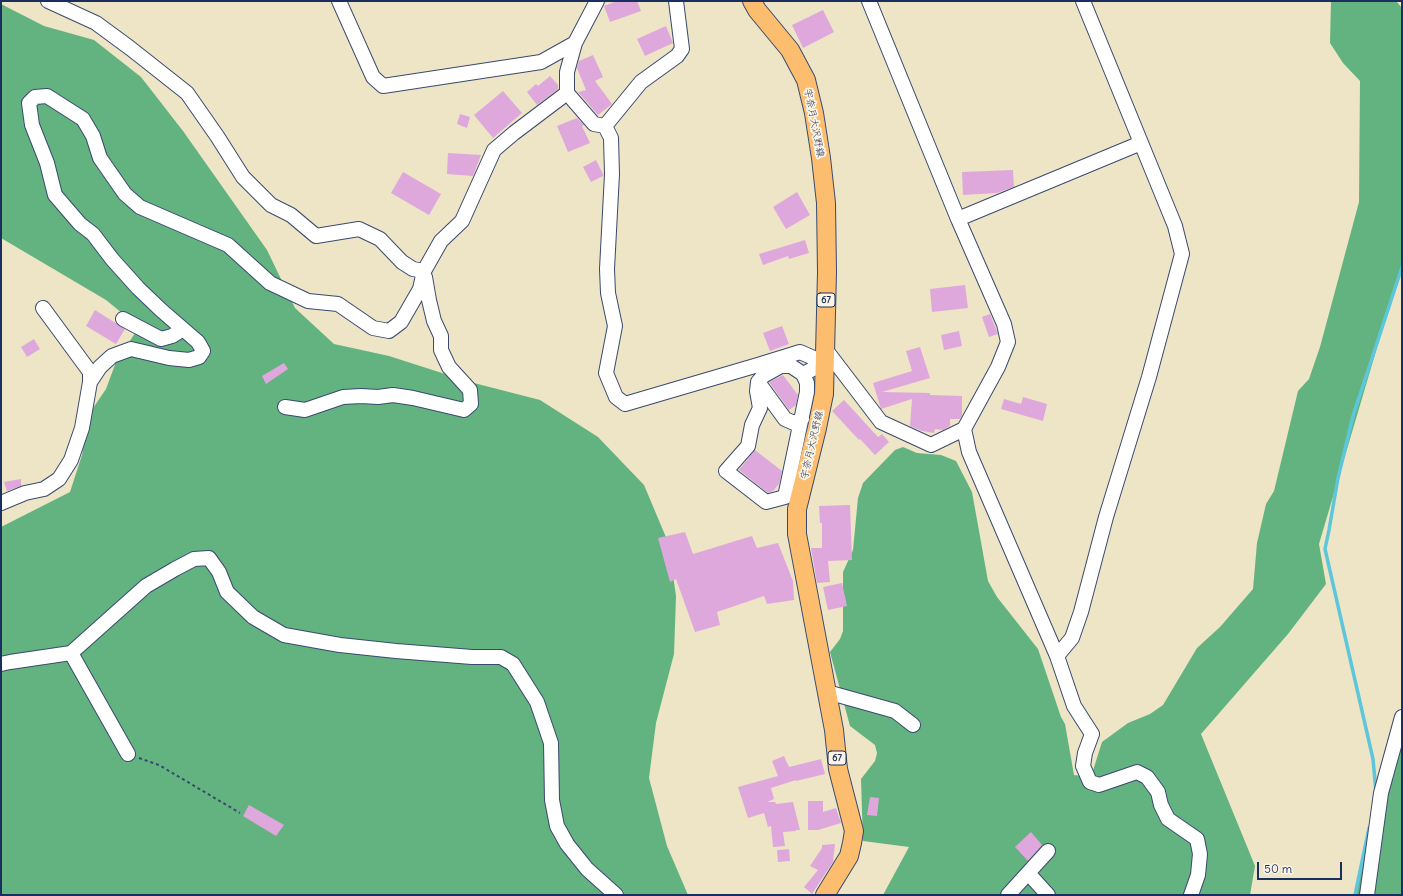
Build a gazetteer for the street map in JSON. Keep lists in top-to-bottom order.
{
  "streets": {
    "main road": ["宇奈月大沢野線", "67"]
  },
  "scale_bar": "50 m"
}
